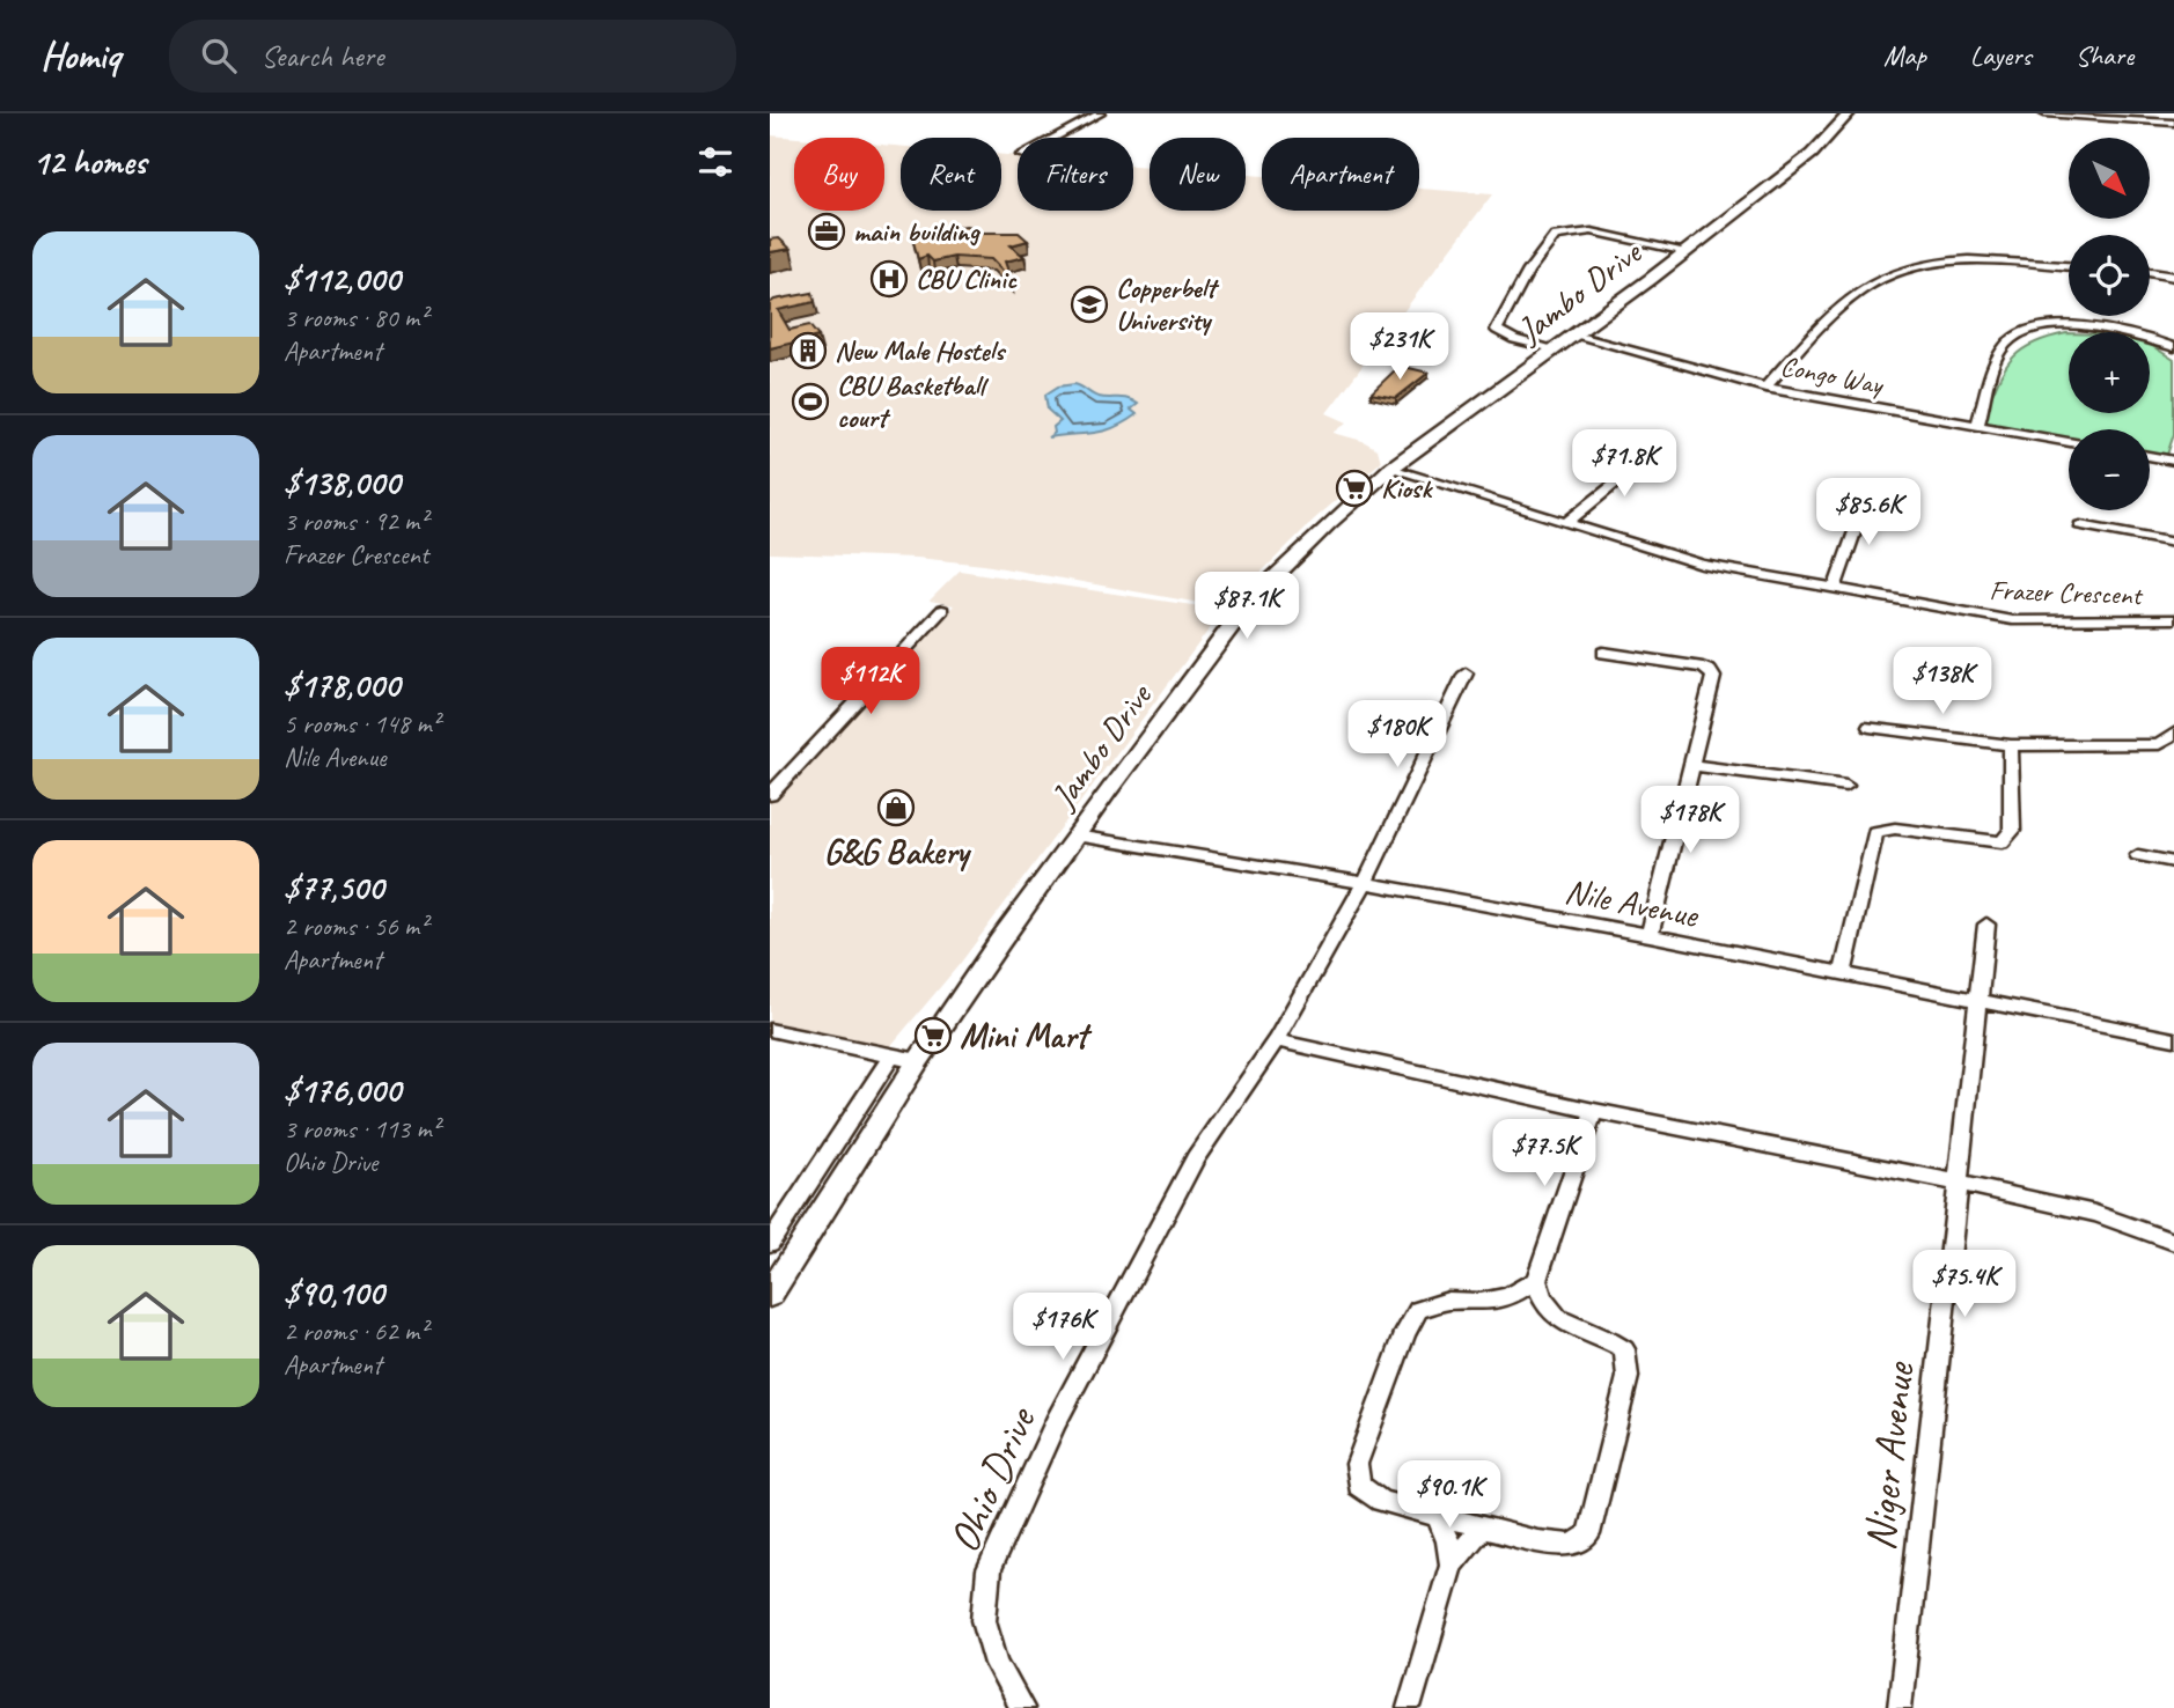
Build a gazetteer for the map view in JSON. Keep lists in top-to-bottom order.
{
  "streets": {
    "main road": ["Jambo Drive"],
    "street": [
      "Congo Way",
      "Frazer Crescent",
      "Nile Avenue",
      "Niger Avenue",
      "Ohio Drive"
    ]
  },
  "crossings": [
    ["Jambo Drive", "Congo Way"],
    ["Jambo Drive", "Frazer Crescent"],
    ["Jambo Drive", "Nile Avenue"],
    ["Nile Avenue", "Niger Avenue"],
    ["Nile Avenue", "Ohio Drive"]
  ],
  "places": {
    "office": ["main building"],
    "hospital": ["CBU Clinic"],
    "school or university": ["Copperbelt University"],
    "building": ["New Male Hostels"],
    "sports": ["CBU Basketball court"],
    "supermarket": ["Kiosk", "Mini Mart"],
    "shop": ["G&G Bakery"]
  },
  "north": "bottom right",
  "page": {
    "header": "Homiq",
    "search": "Search here",
    "nav": ["Map", "Layers", "Share"],
    "heading": "12 homes",
    "map_buttons": ["+", "−"],
    "chip": [
      "Buy",
      "Rent",
      "Filters",
      "New",
      "Apartment"
    ],
    "list": [
      {
        "name": "$112,000",
        "note": "3 rooms · 80 m² · Apartment"
      },
      {
        "name": "$138,000",
        "note": "3 rooms · 92 m² · Frazer Crescent"
      },
      {
        "name": "$178,000",
        "note": "5 rooms · 148 m² · Nile Avenue"
      },
      {
        "name": "$77,500",
        "note": "2 rooms · 56 m² · Apartment"
      },
      {
        "name": "$176,000",
        "note": "3 rooms · 113 m² · Ohio Drive"
      },
      {
        "name": "$90,100",
        "note": "2 rooms · 62 m² · Apartment"
      }
    ],
    "price": [
      "$231K",
      "$71.8K",
      "$85.6K",
      "$87.1K",
      "$112K",
      "$138K",
      "$180K",
      "$178K",
      "$77.5K",
      "$75.4K",
      "$176K",
      "$90.1K"
    ]
  }
}
